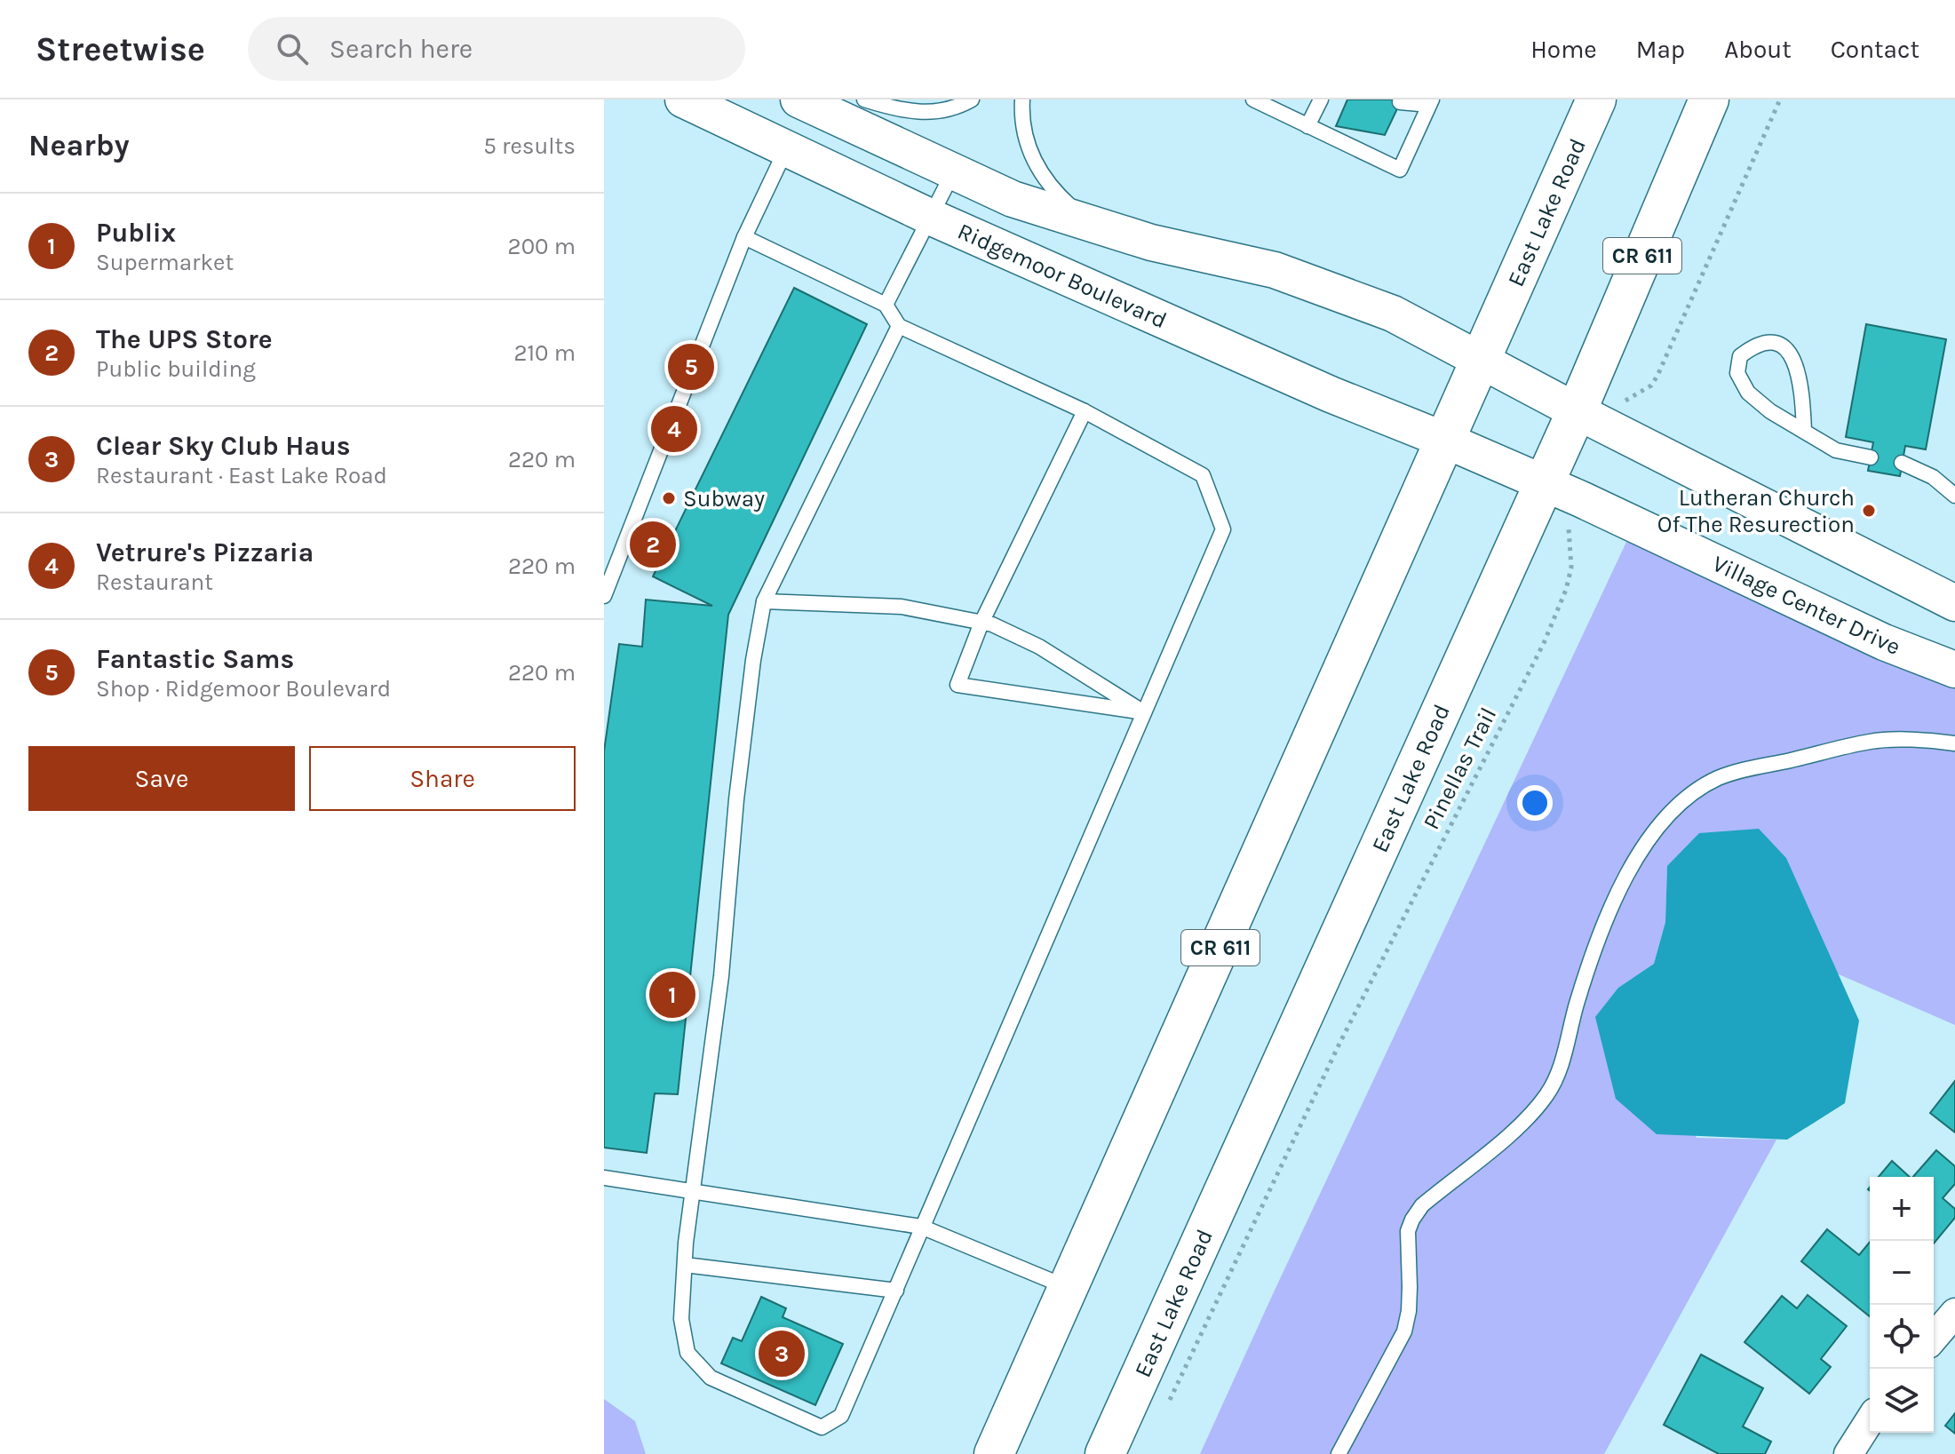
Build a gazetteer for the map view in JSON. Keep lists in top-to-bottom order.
{
  "streets": {
    "main road": ["East Lake Road", "CR 611"],
    "street": ["Ridgemoor Boulevard", "Village Center Drive"],
    "path": ["Pinellas Trail"]
  },
  "crossings": [
    ["East Lake Road", "Ridgemoor Boulevard"],
    ["East Lake Road", "Village Center Drive"],
    ["Ridgemoor Boulevard", "Village Center Drive"],
    ["Village Center Drive", "Pinellas Trail"]
  ],
  "places": ["Subway", "Lutheran Church Of The Resurection"],
  "page": {
    "header": "Streetwise",
    "search": "Search here",
    "nav": [
      "Home",
      "Map",
      "About",
      "Contact"
    ],
    "heading": ["Nearby", "5 results"],
    "list": [
      {
        "mark": "1",
        "name": "Publix",
        "note": "Supermarket",
        "value": "200 m"
      },
      {
        "mark": "2",
        "name": "The UPS Store",
        "note": "Public building",
        "value": "210 m"
      },
      {
        "mark": "3",
        "name": "Clear Sky Club Haus",
        "note": "Restaurant · East Lake Road",
        "value": "220 m"
      },
      {
        "mark": "4",
        "name": "Vetrure's Pizzaria",
        "note": "Restaurant",
        "value": "220 m"
      },
      {
        "mark": "5",
        "name": "Fantastic Sams",
        "note": "Shop · Ridgemoor Boulevard",
        "value": "220 m"
      }
    ],
    "pins": [
      "5",
      "4",
      "2",
      "1",
      "3"
    ],
    "buttons": ["Save", "Share"],
    "map_buttons": ["+", "−"]
  }
}
